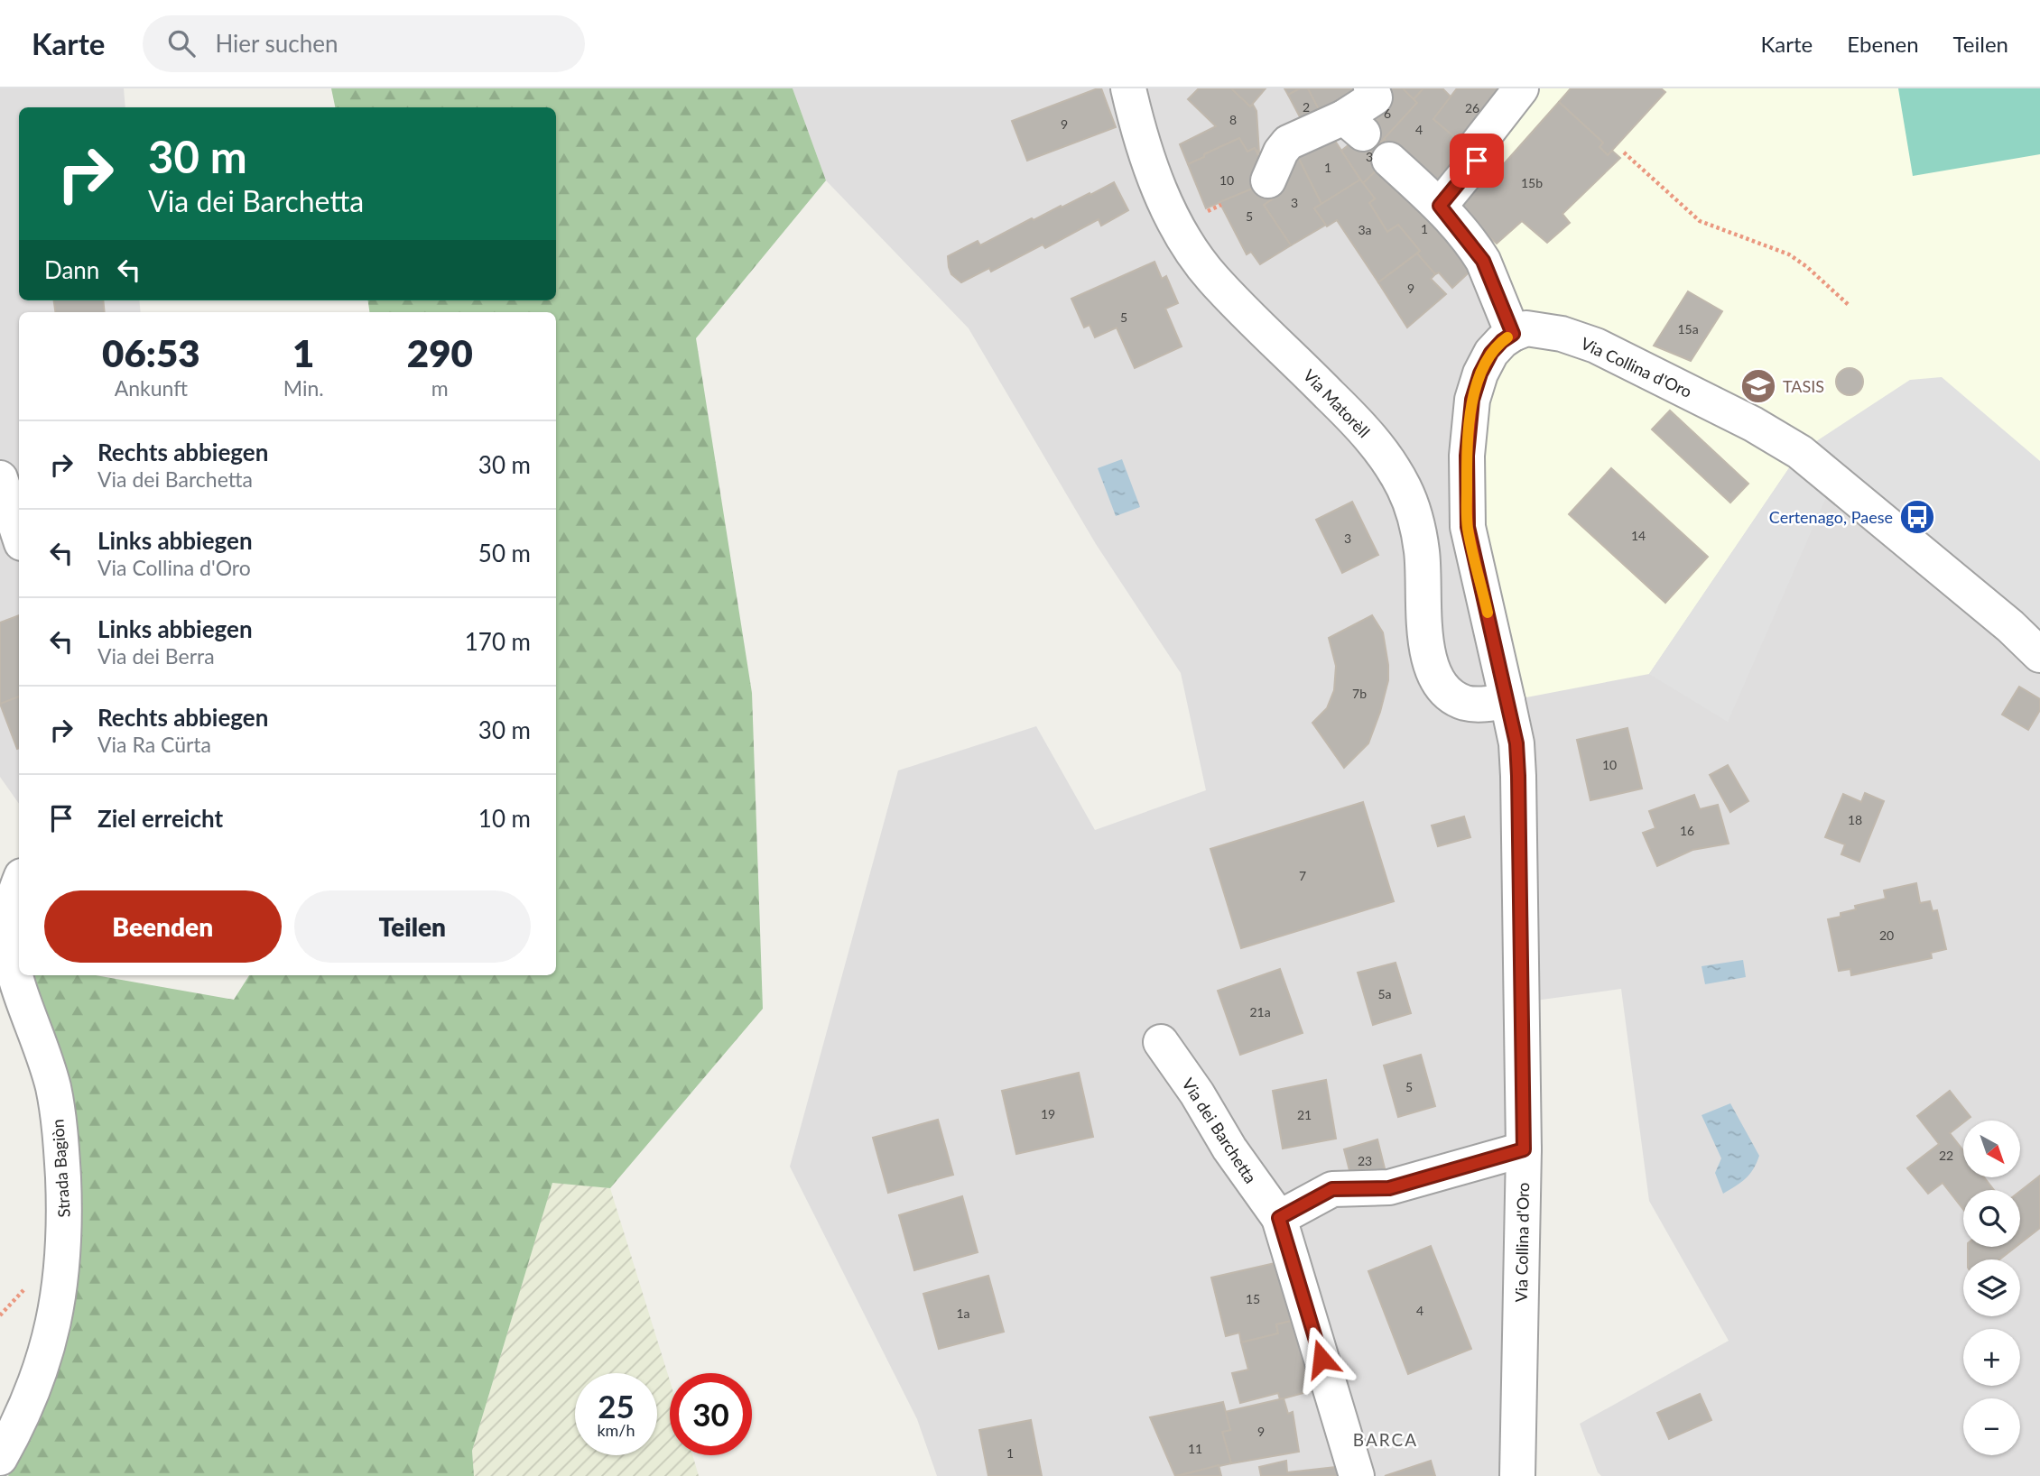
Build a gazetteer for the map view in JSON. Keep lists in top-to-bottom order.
{
  "streets": {
    "street": [
      "Via Collina d'Oro",
      "Via Matorèll",
      "Via dei Barchetta",
      "Strada Bagiòn"
    ]
  },
  "crossings": [
    ["Via Collina d'Oro", "Via Matorèll"]
  ],
  "districts": ["BARCA"],
  "places": {
    "school or university": ["TASIS"],
    "bus stop": ["Certenago, Paese"]
  },
  "house_numbers": [
    "2",
    "26",
    "6",
    "8",
    "9",
    "4",
    "3",
    "1",
    "10",
    "15b",
    "3",
    "5",
    "1",
    "3a",
    "9",
    "5",
    "15a",
    "14",
    "3",
    "7b",
    "10",
    "18",
    "16",
    "7",
    "20",
    "5a",
    "21a",
    "5",
    "19",
    "21",
    "22",
    "23",
    "15",
    "4",
    "1a",
    "9",
    "11",
    "1"
  ],
  "north": "bottom right",
  "page": {
    "header": "Karte",
    "search": "Hier suchen",
    "nav": ["Karte", "Ebenen", "Teilen"],
    "turn": ["30 m", "Via dei Barchetta"],
    "then": "Dann",
    "eta": [
      "06:53",
      "Ankunft",
      "1",
      "Min.",
      "290",
      "m"
    ],
    "list": [
      {
        "name": "Rechts abbiegen",
        "note": "Via dei Barchetta",
        "value": "30 m"
      },
      {
        "name": "Links abbiegen",
        "note": "Via Collina d'Oro",
        "value": "50 m"
      },
      {
        "name": "Links abbiegen",
        "note": "Via dei Berra",
        "value": "170 m"
      },
      {
        "name": "Rechts abbiegen",
        "note": "Via Ra Cürta",
        "value": "30 m"
      },
      {
        "name": "Ziel erreicht",
        "value": "10 m"
      }
    ],
    "buttons": ["Beenden", "Teilen"],
    "map_buttons": ["+", "−"],
    "speed": "25 km/h",
    "limit": "30"
  }
}
